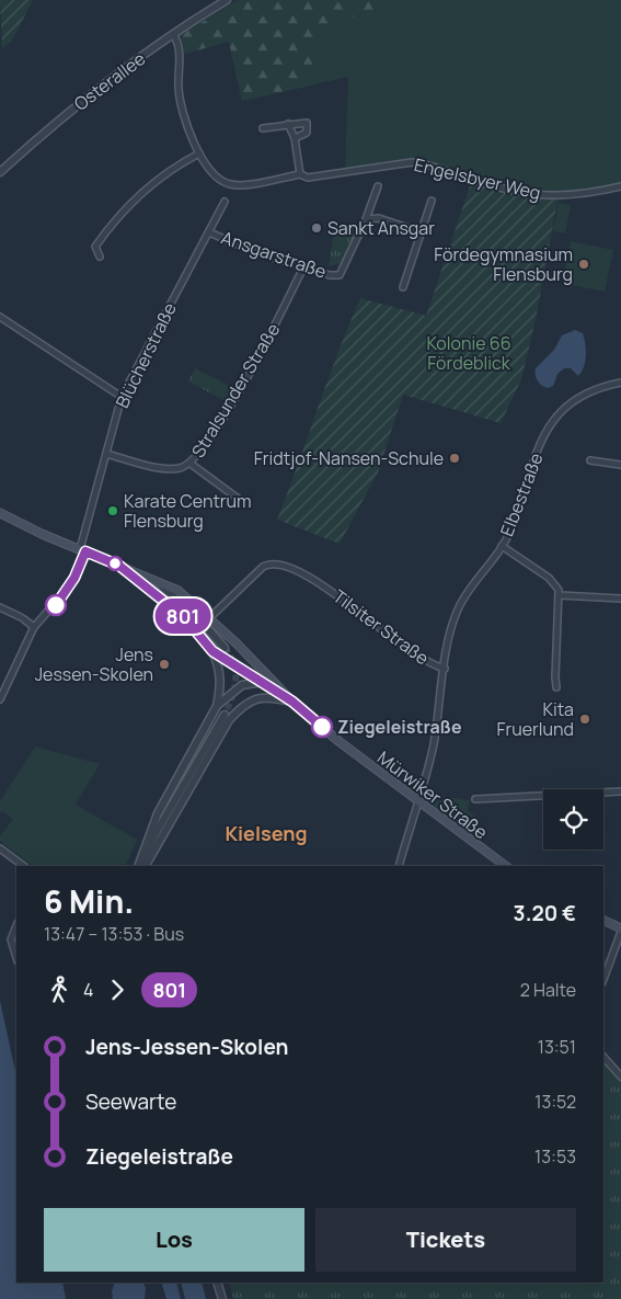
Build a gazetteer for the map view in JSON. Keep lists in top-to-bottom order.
{
  "streets": {
    "main road": ["Mürwiker Straße"],
    "street": [
      "Osterallee",
      "Engelsbyer Weg",
      "Ansgarstraße",
      "Blücherstraße",
      "Stralsunder Straße",
      "Elbestraße",
      "Tilsiter Straße"
    ]
  },
  "crossings": [
    ["Ansgarstraße", "Blücherstraße"],
    ["Ansgarstraße", "Stralsunder Straße"],
    ["Blücherstraße", "Stralsunder Straße"],
    ["Blücherstraße", "Mürwiker Straße"],
    ["Elbestraße", "Tilsiter Straße"],
    ["Tilsiter Straße", "Mürwiker Straße"]
  ],
  "districts": ["Kielseng"],
  "parks": ["Kolonie 66 Fördeblick"],
  "places": [
    "Sankt Ansgar",
    "Fördegymnasium Flensburg",
    "Fridtjof-Nansen-Schule",
    "Karate Centrum Flensburg",
    "Jens Jessen-Skolen",
    "Kita Fruerlund",
    "Ziegeleistraße"
  ],
  "lines": ["bus line 801"],
  "page": {
    "on_map": "801",
    "heading": ["6 Min.", "13:47 – 13:53 · Bus", "3.20 €"],
    "legs": ["4", "801", "2 Halte"],
    "list": [
      {
        "name": "Jens-Jessen-Skolen",
        "value": "13:51"
      },
      {
        "name": "Seewarte",
        "value": "13:52"
      },
      {
        "name": "Ziegeleistraße",
        "value": "13:53"
      }
    ],
    "buttons": ["Los", "Tickets"]
  }
}
